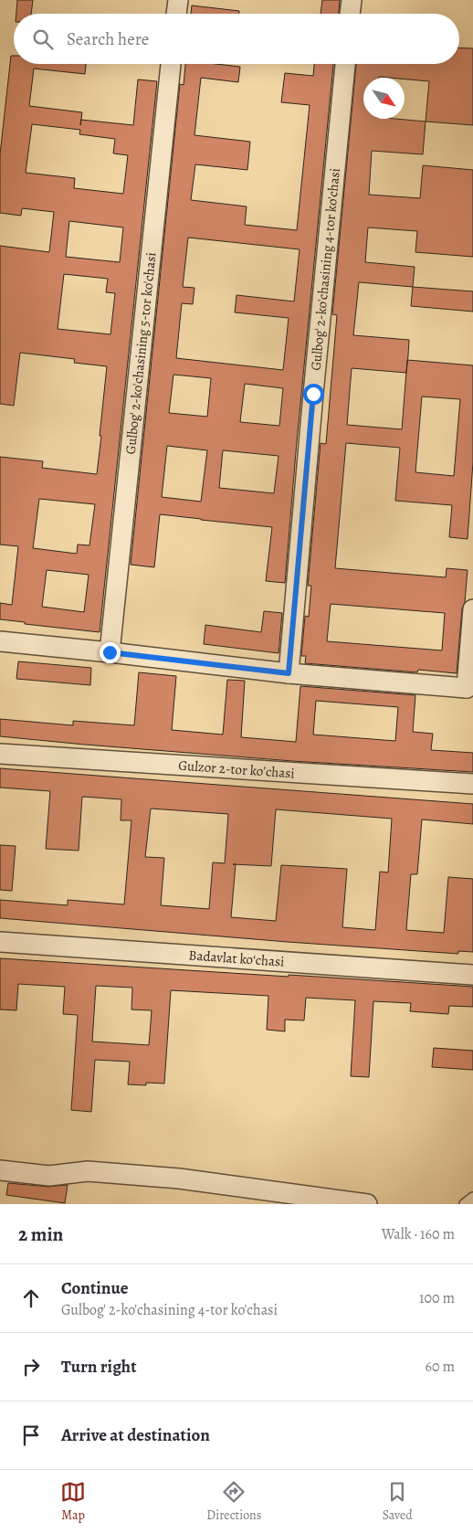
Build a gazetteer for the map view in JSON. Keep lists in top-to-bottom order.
{
  "streets": {
    "street": [
      "Gulbog' 2-ko'chasining 4-tor ko'chasi",
      "Gulbog' 2-ko'chasining 5-tor ko'chasi",
      "Gulzor 2-tor koʼchasi",
      "Badavlat koʻchasi"
    ]
  },
  "north": "bottom right",
  "page": {
    "search": "Search here",
    "heading": ["2 min", "Walk · 160 m"],
    "list": [
      ["Continue", "Gulbog' 2-ko'chasining 4-tor ko'chasi", "100 m"],
      ["Turn right", "60 m"],
      "Arrive at destination"
    ],
    "nav": ["Map", "Directions", "Saved"]
  }
}
